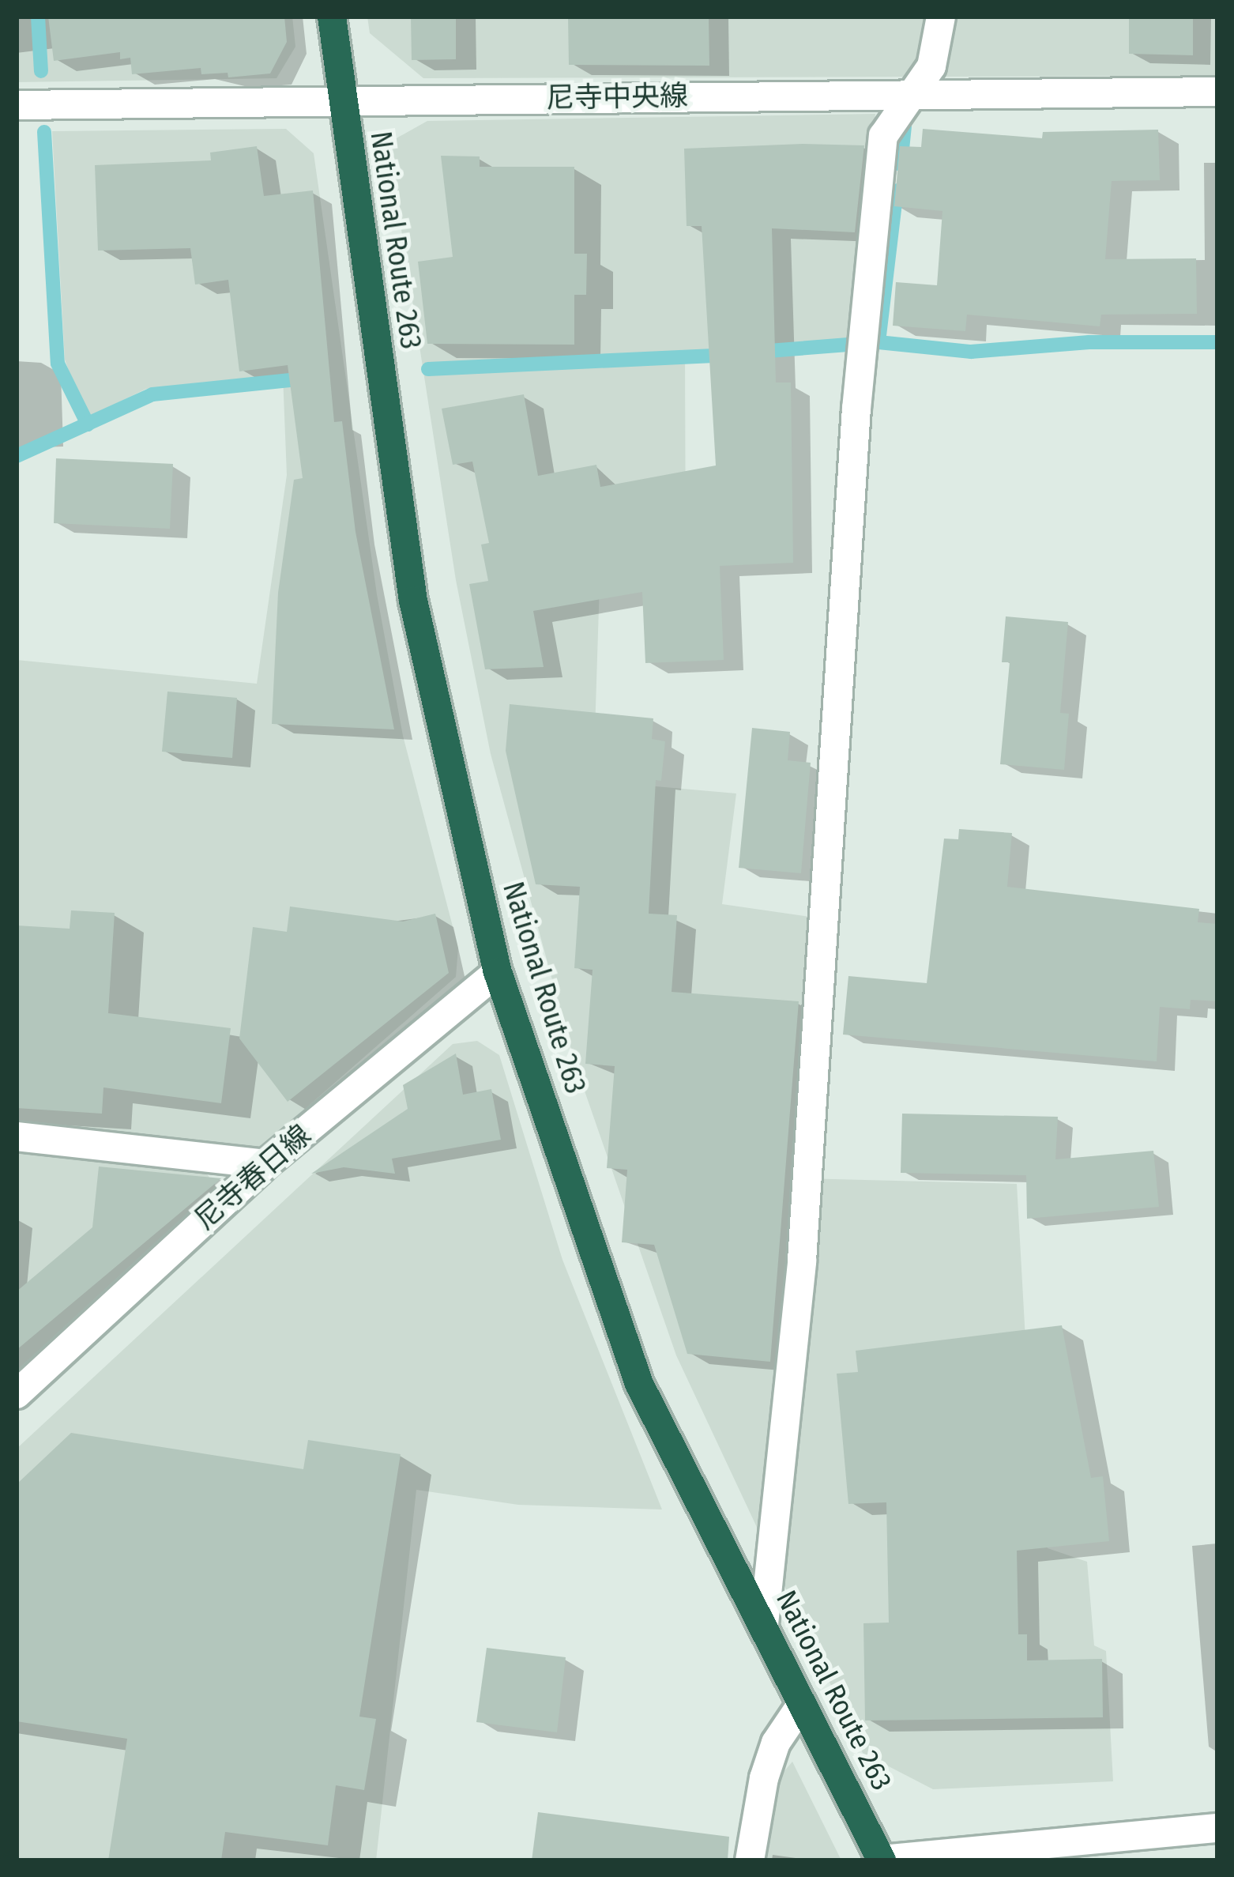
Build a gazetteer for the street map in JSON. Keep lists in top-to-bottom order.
{
  "streets": {
    "highway": ["National Route 263"],
    "street": ["尼寺中央線", "尼寺春日線"]
  },
  "crossings": [
    ["尼寺中央線", "National Route 263"],
    ["National Route 263", "尼寺春日線"]
  ]
}
